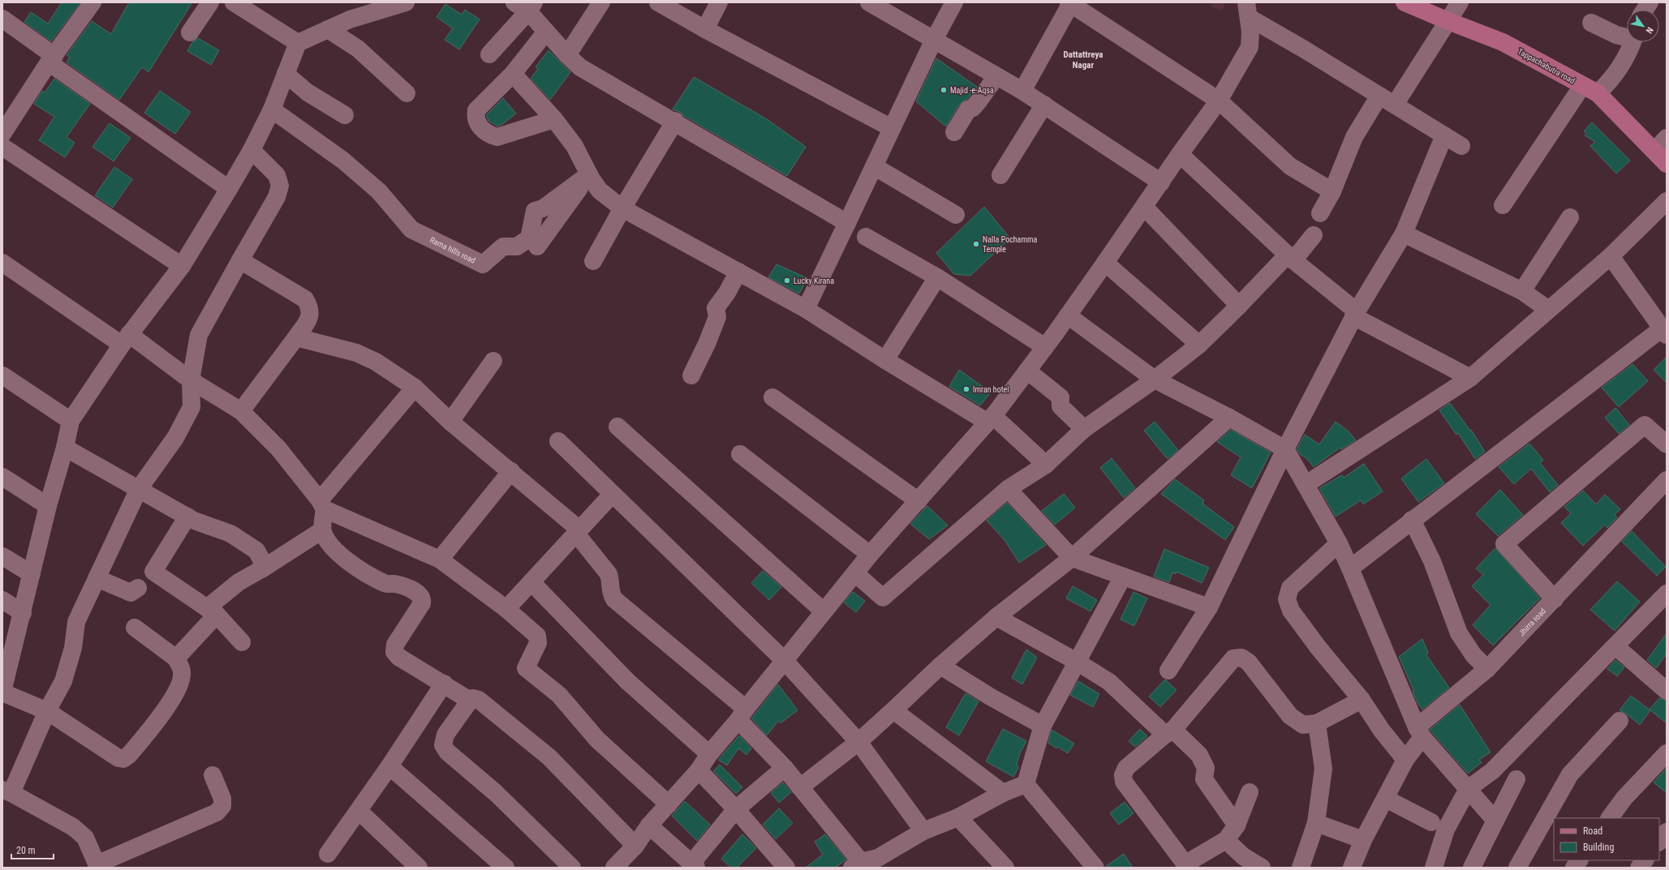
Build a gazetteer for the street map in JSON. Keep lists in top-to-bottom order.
{
  "streets": {
    "main road": ["Tappachabutra road"],
    "street": ["Rama hills road", "Jhirra road"]
  },
  "districts": ["Dattattreya Nagar"],
  "places": [
    "Majid -e-Aqsa",
    "Nalla Pochamma Temple",
    "Lucky Kirana",
    "Imran hotel"
  ],
  "legend": ["Road", "Building"],
  "scale_bar": "20 m",
  "north": "bottom right"
}
